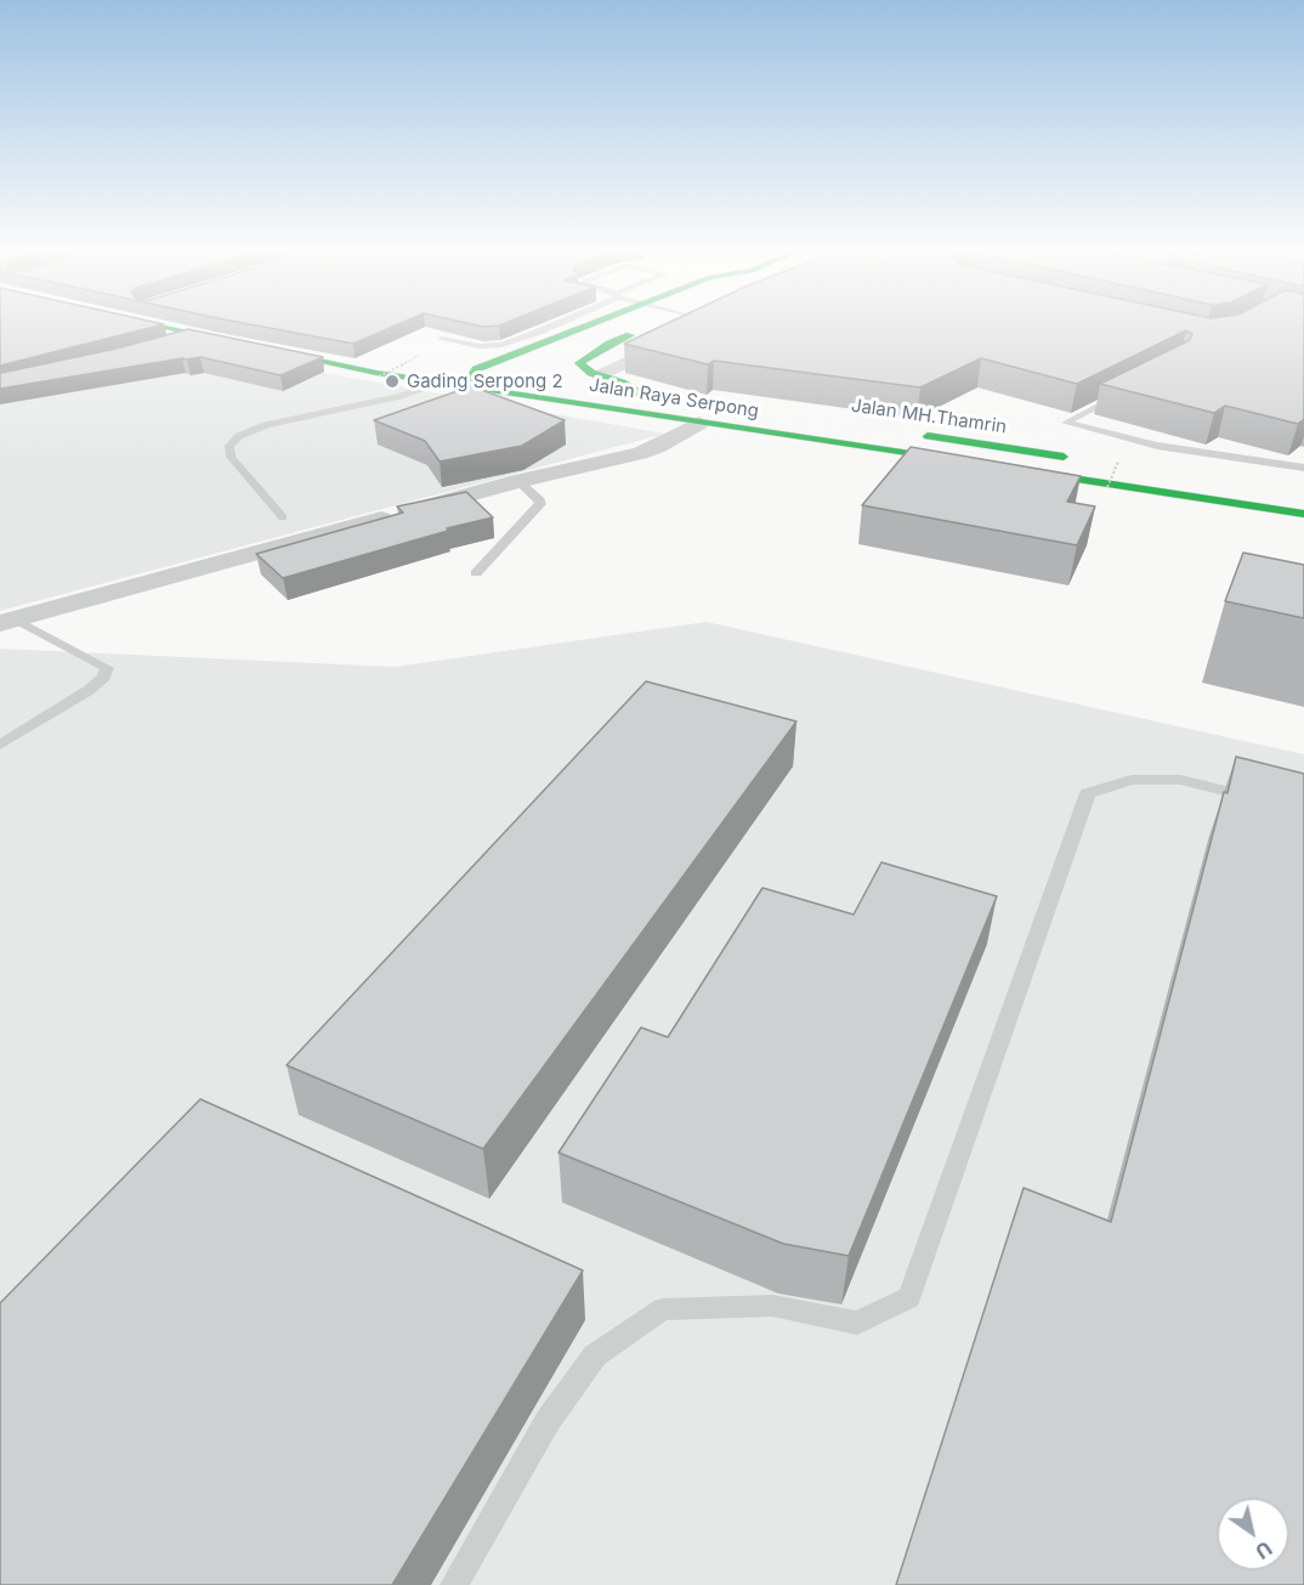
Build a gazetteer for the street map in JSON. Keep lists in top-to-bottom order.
{
  "streets": {
    "main road": ["Jalan Raya Serpong", "Jalan MH.Thamrin"]
  },
  "places": ["Gading Serpong 2"],
  "north": "bottom right"
}
